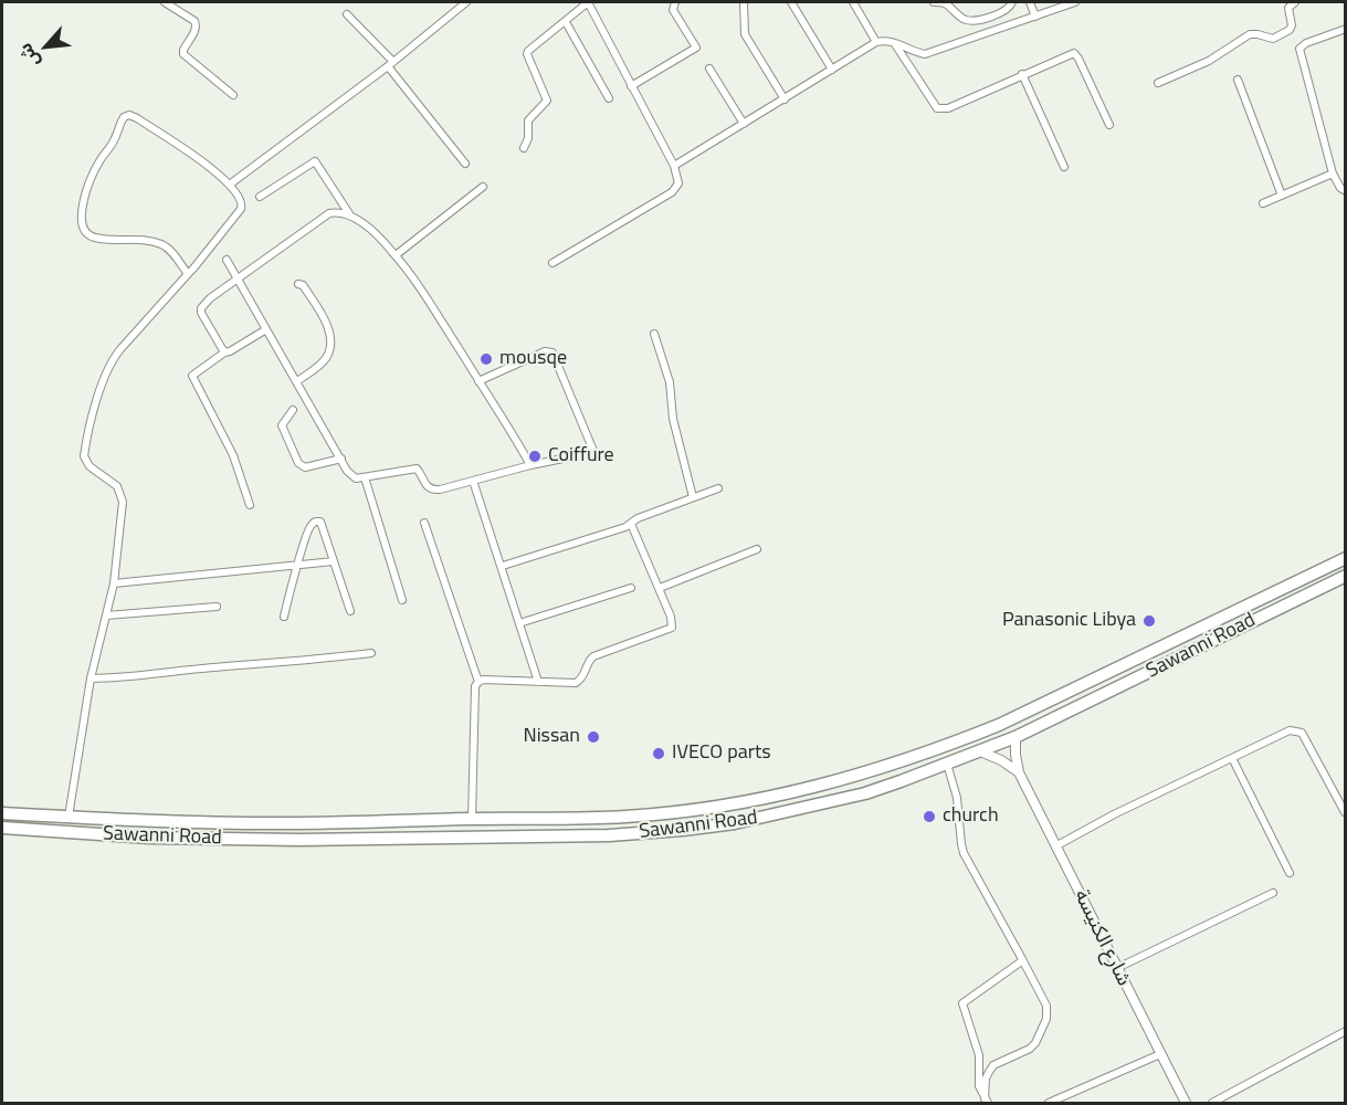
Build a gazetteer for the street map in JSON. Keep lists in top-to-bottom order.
{
  "streets": {
    "highway": ["Sawanni Road"],
    "main road": ["شارع الكنيسة"]
  },
  "crossings": [
    ["Sawanni Road", "شارع الكنيسة"]
  ],
  "places": [
    "mousqe",
    "Coiffure",
    "Panasonic Libya",
    "Nissan",
    "IVECO parts",
    "church"
  ],
  "north": "bottom left"
}
